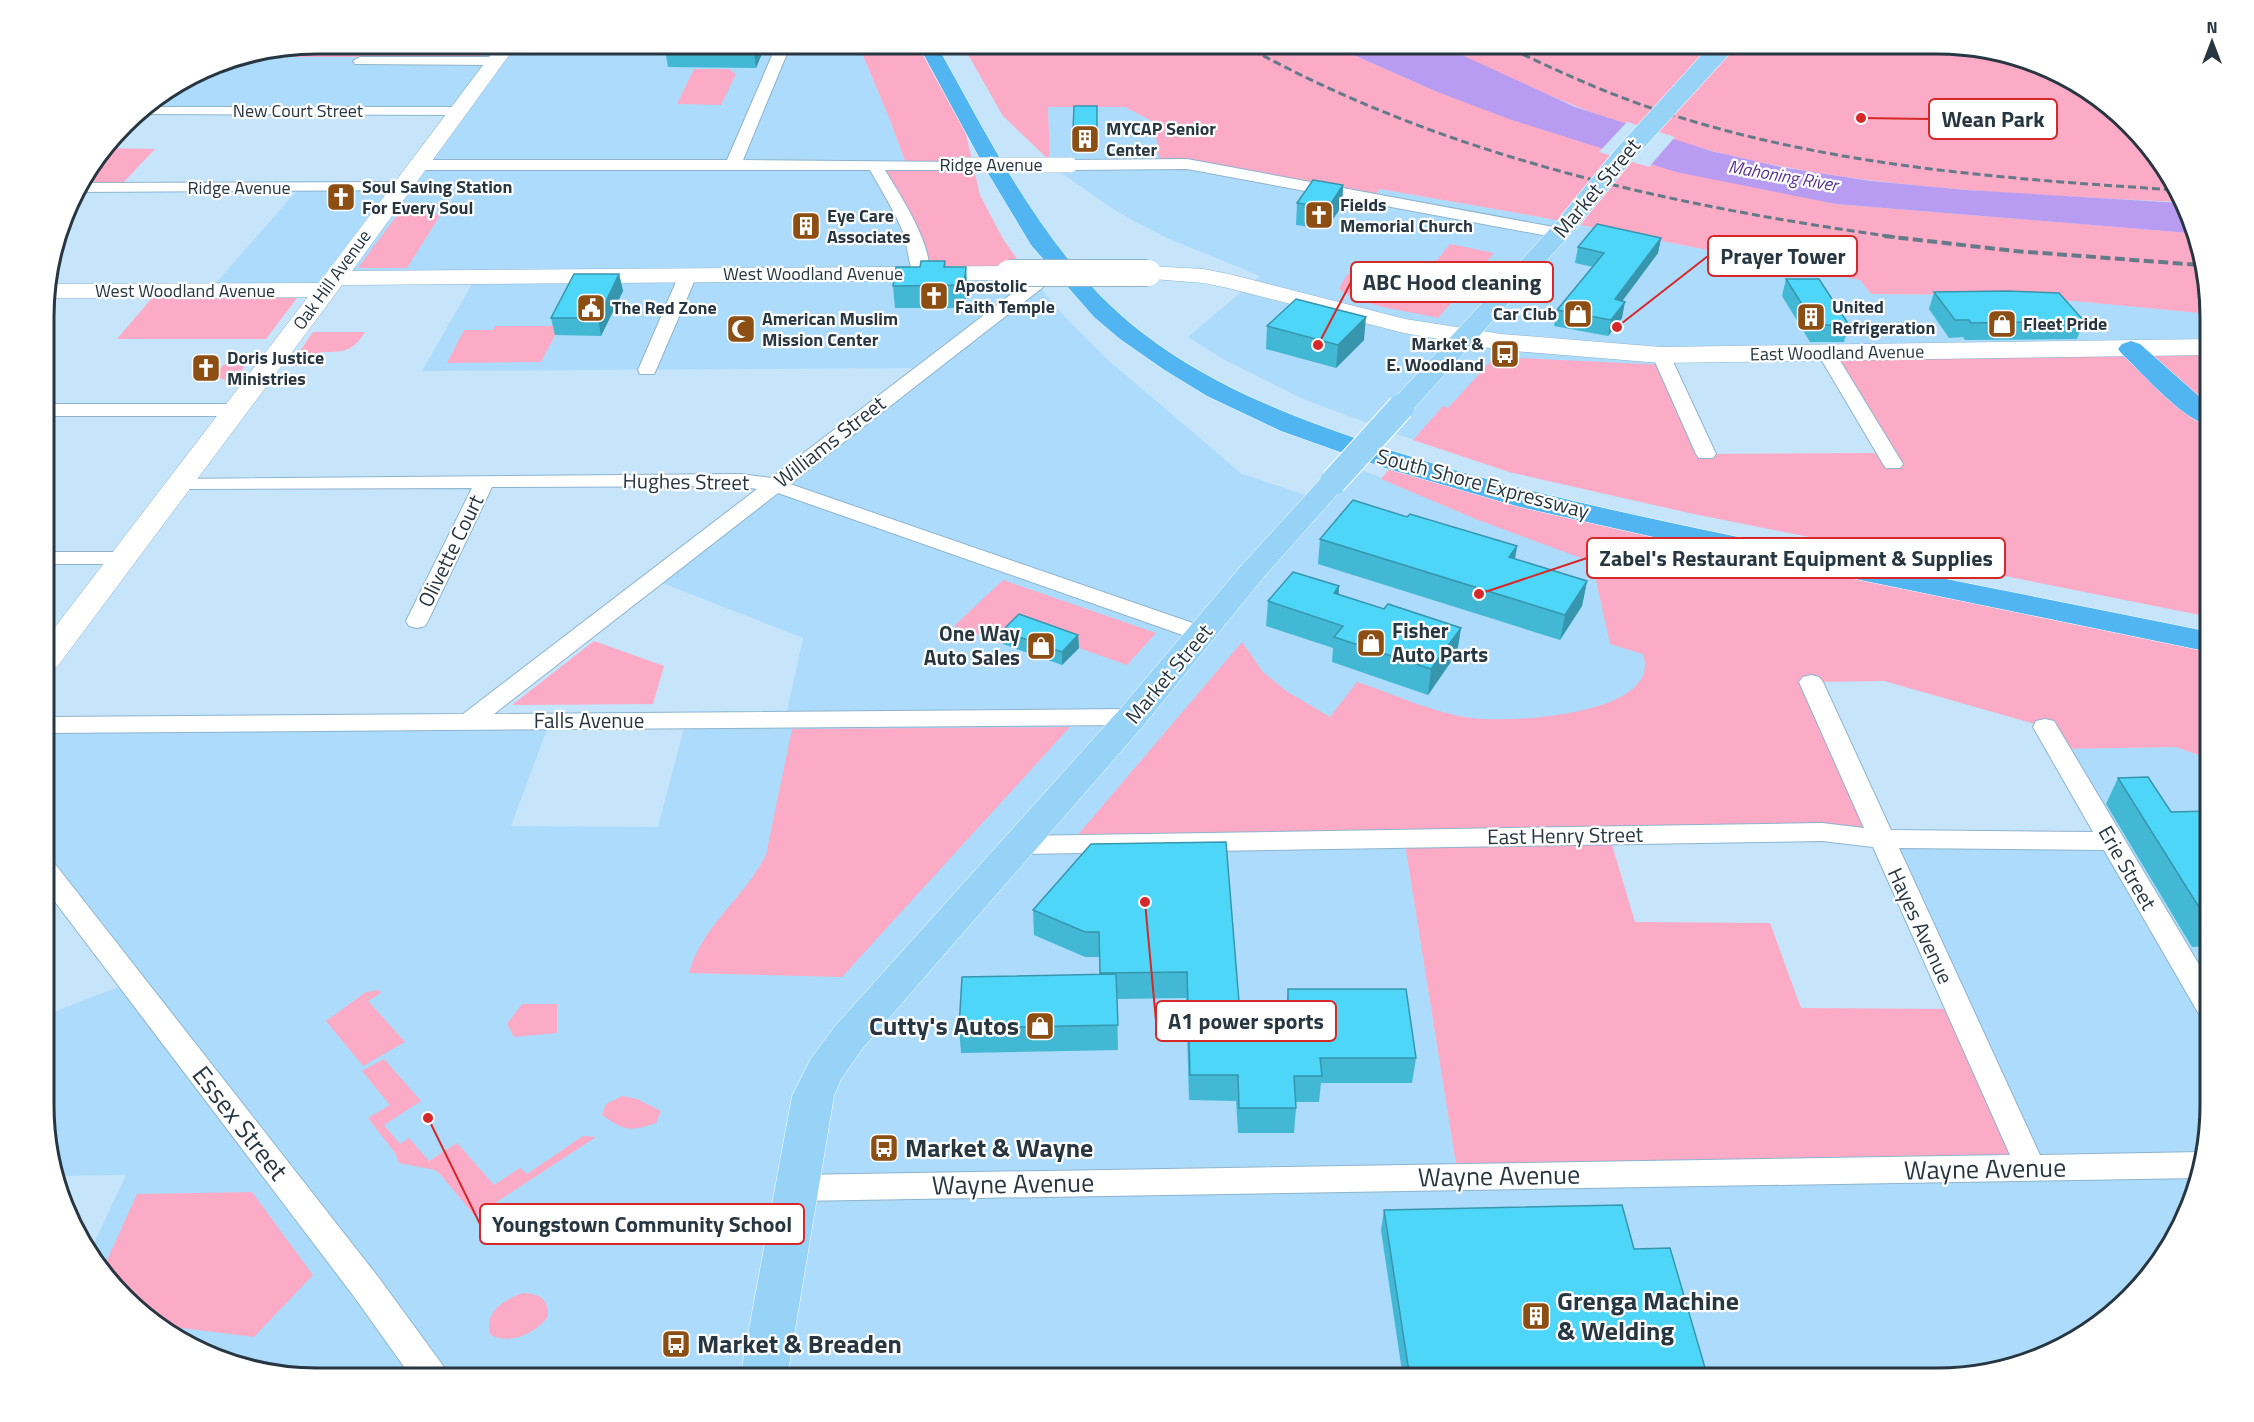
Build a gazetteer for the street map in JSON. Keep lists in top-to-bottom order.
{
  "streets": {
    "highway": ["South Shore Expressway"],
    "main road": ["Market Street"],
    "street": [
      "New Court Street",
      "Ridge Avenue",
      "West Woodland Avenue",
      "Oak Hill Avenue",
      "East Woodland Avenue",
      "Williams Street",
      "Hughes Street",
      "Olivette Court",
      "Falls Avenue",
      "East Henry Street",
      "Erie Street",
      "Hayes Avenue",
      "Essex Street",
      "Wayne Avenue"
    ]
  },
  "crossings": [
    ["New Court Street", "Oak Hill Avenue"],
    ["Ridge Avenue", "Market Street"],
    ["Ridge Avenue", "Oak Hill Avenue"],
    ["Market Street", "West Woodland Avenue"],
    ["Market Street", "East Woodland Avenue"],
    ["Market Street", "Hughes Street"],
    ["Market Street", "Falls Avenue"],
    ["Market Street", "East Henry Street"],
    ["Market Street", "Wayne Avenue"],
    ["West Woodland Avenue", "Oak Hill Avenue"],
    ["West Woodland Avenue", "East Woodland Avenue"],
    ["West Woodland Avenue", "Williams Street"],
    ["Oak Hill Avenue", "Hughes Street"],
    ["Williams Street", "Hughes Street"],
    ["Williams Street", "Falls Avenue"],
    ["Hughes Street", "Olivette Court"],
    ["East Henry Street", "Erie Street"],
    ["East Henry Street", "Hayes Avenue"],
    ["Hayes Avenue", "Wayne Avenue"]
  ],
  "water": ["Mahoning River"],
  "places": {
    "other": [
      "Wean Park",
      "Prayer Tower",
      "ABC Hood cleaning",
      "Zabel's Restaurant Equipment & Supplies",
      "A1 power sports",
      "Youngstown Community School"
    ],
    "building": [
      "MYCAP Senior Center",
      "Eye Care Associates",
      "United Refrigeration",
      "Grenga Machine & Welding"
    ],
    "church": [
      "Soul Saving Station For Every Soul",
      "Fields Memorial Church",
      "Apostolic Faith Temple",
      "Doris Justice Ministries"
    ],
    "public building": ["The Red Zone"],
    "shop": [
      "Car Club",
      "Fleet Pride",
      "Fisher Auto Parts",
      "One Way Auto Sales",
      "Cutty's Autos"
    ],
    "mosque": ["American Muslim Mission Center"],
    "bus stop": ["Market & E. Woodland", "Market & Wayne", "Market & Breaden"]
  },
  "north": "top"
}
